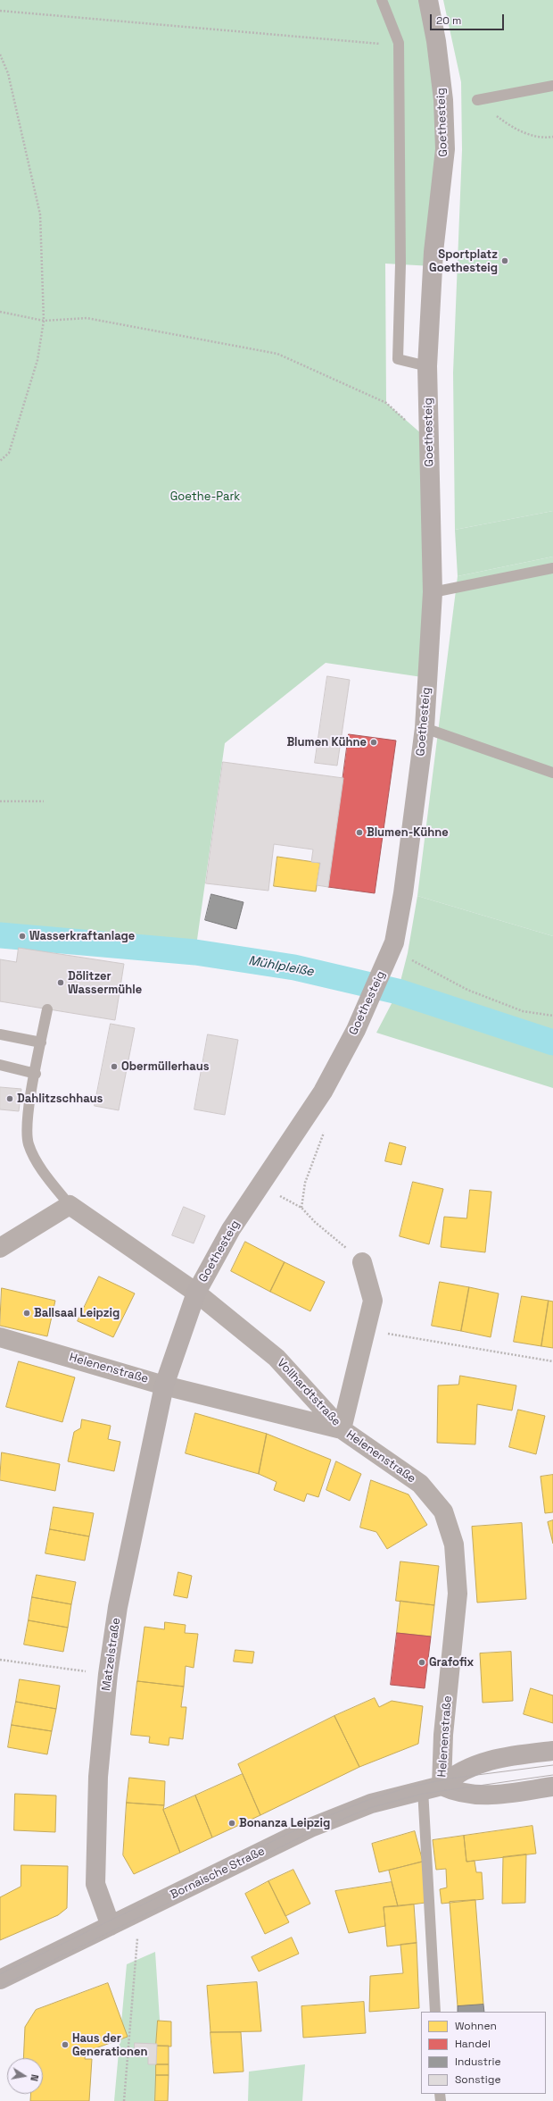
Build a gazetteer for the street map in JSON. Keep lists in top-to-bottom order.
{
  "streets": {
    "main road": ["Goethesteig", "Matzelstraße", "Bornaische Straße"],
    "street": ["Helenenstraße", "Vollhardtstraße"]
  },
  "crossings": [
    ["Goethesteig", "Helenenstraße"],
    ["Goethesteig", "Vollhardtstraße"],
    ["Goethesteig", "Matzelstraße"],
    ["Helenenstraße", "Vollhardtstraße"],
    ["Helenenstraße", "Matzelstraße"],
    ["Helenenstraße", "Bornaische Straße"],
    ["Matzelstraße", "Bornaische Straße"]
  ],
  "water": ["Mühlpleiße"],
  "parks": ["Goethe-Park"],
  "places": [
    "Sportplatz Goethesteig",
    "Blumen Kühne",
    "Blumen-Kühne",
    "Wasserkraftanlage",
    "Dölitzer Wassermühle",
    "Obermüllerhaus",
    "Dahlitzschhaus",
    "Ballsaal Leipzig",
    "Grafofix",
    "Bonanza Leipzig",
    "Haus der Generationen"
  ],
  "legend": [
    "Wohnen",
    "Handel",
    "Industrie",
    "Sonstige"
  ],
  "scale_bar": "20 m",
  "north": "right"
}
